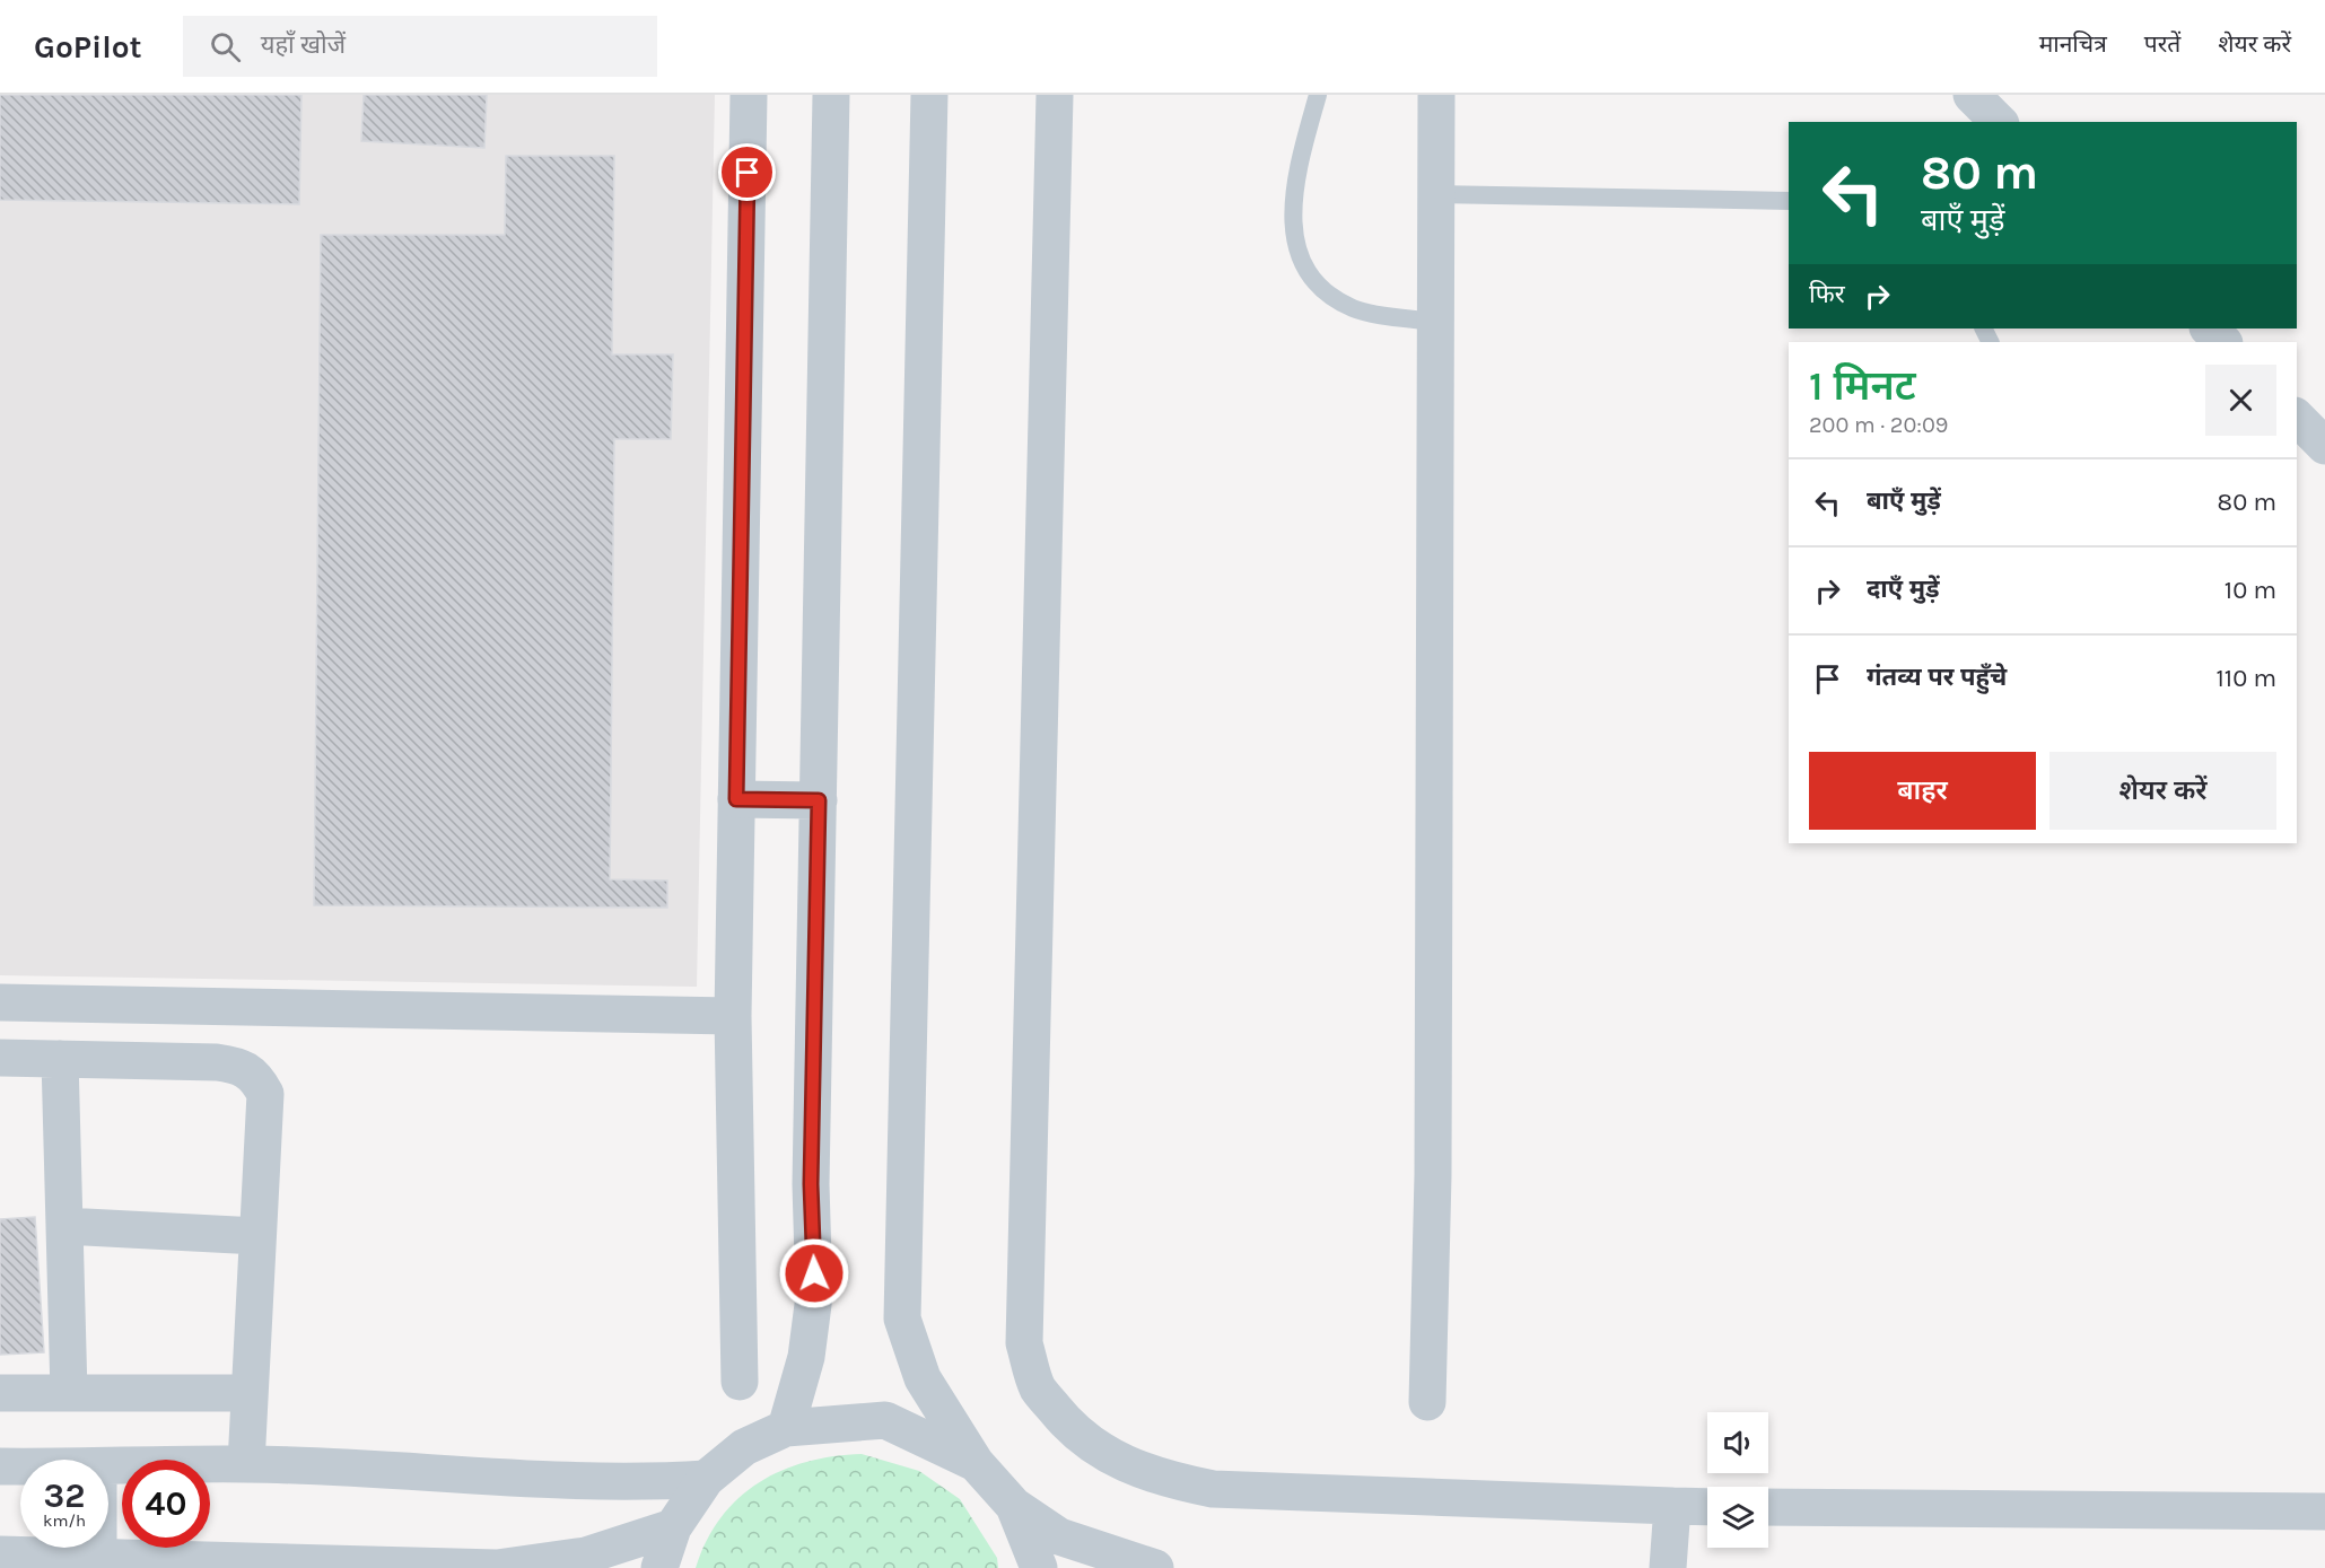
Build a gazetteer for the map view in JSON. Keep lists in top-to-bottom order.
{
  "page": {
    "header": "GoPilot",
    "search": "यहाँ खोजें",
    "nav": ["मानचित्र", "परतें", "शेयर करें"],
    "turn": ["80 m", "बाएँ मुड़ें"],
    "then": "फिर",
    "heading": ["1 मिनट", "200 m · 20:09"],
    "list": [
      {
        "name": "बाएँ मुड़ें",
        "value": "80 m"
      },
      {
        "name": "दाएँ मुड़ें",
        "value": "10 m"
      },
      {
        "name": "गंतव्य पर पहुँचे",
        "value": "110 m"
      }
    ],
    "buttons": ["बाहर", "शेयर करें"],
    "speed": "32 km/h",
    "limit": "40"
  }
}
